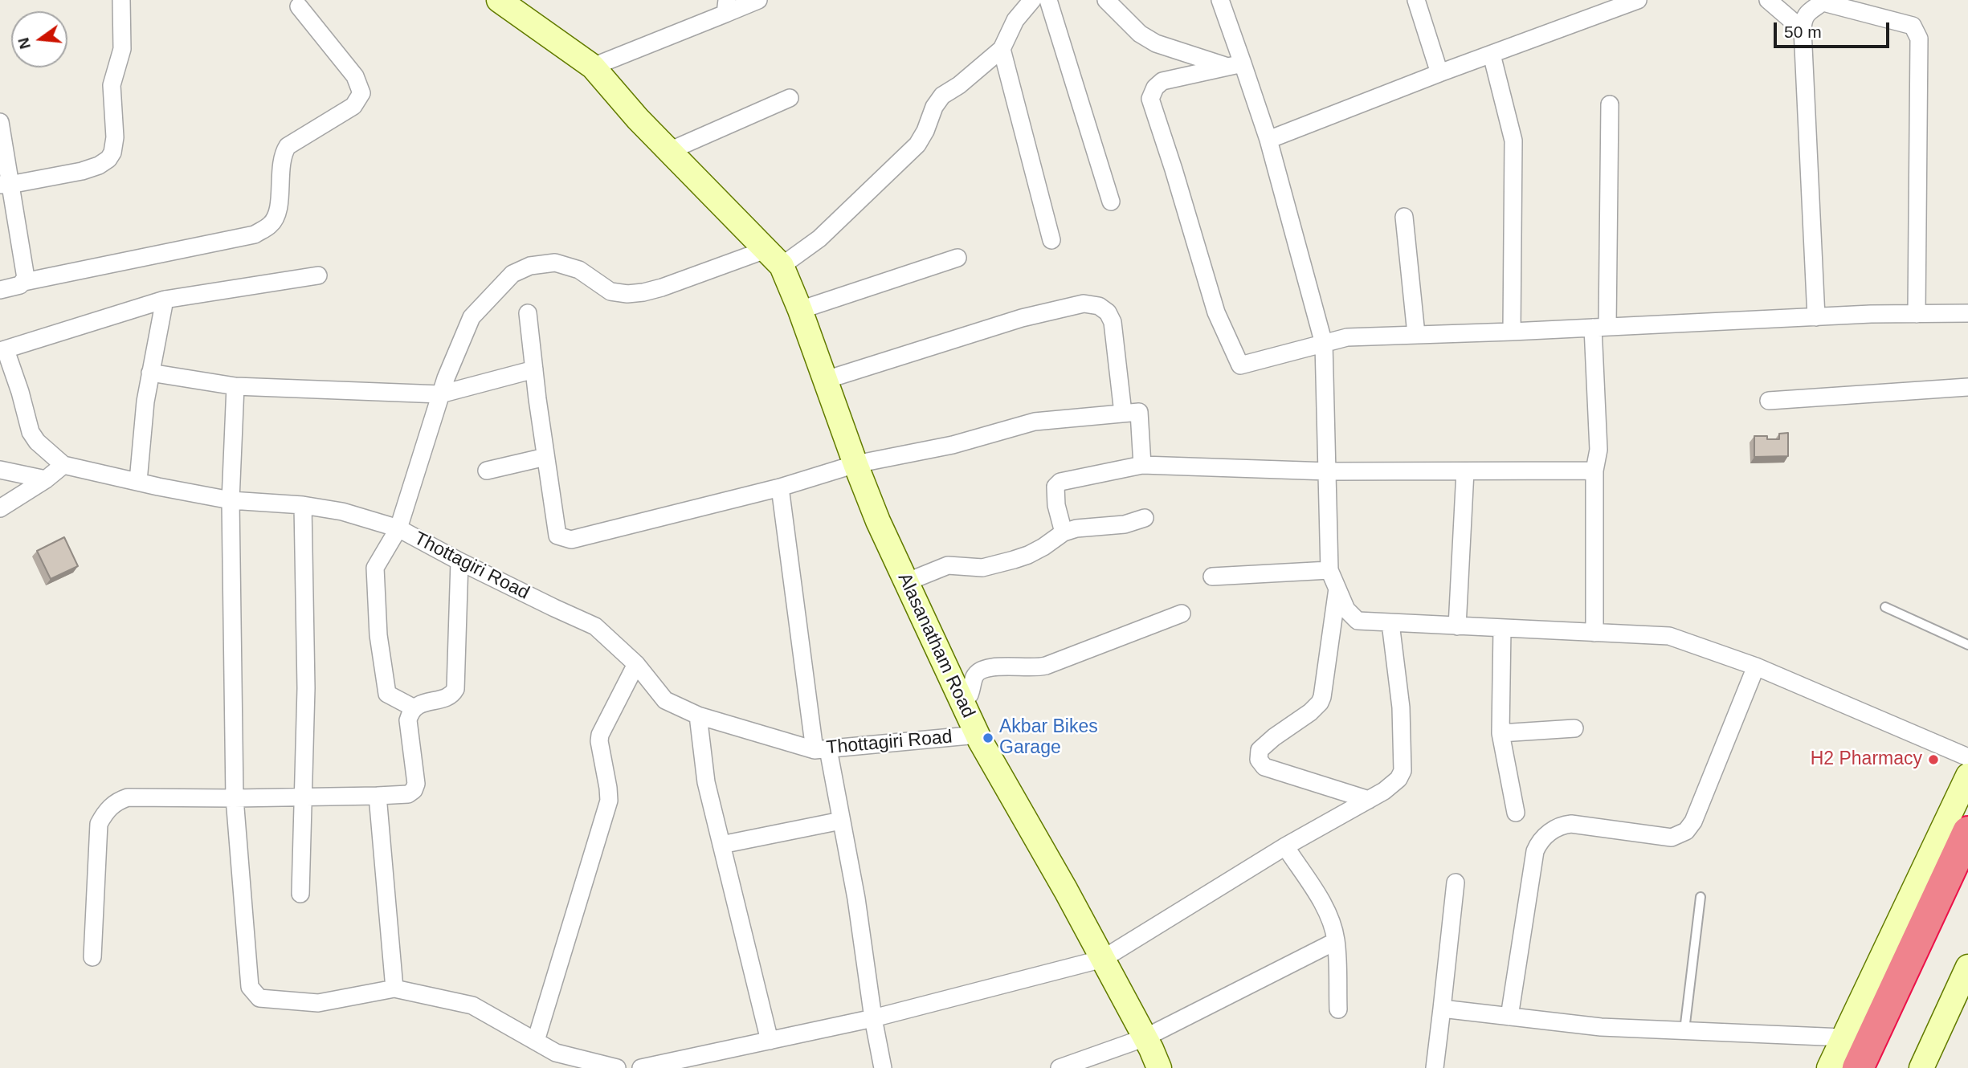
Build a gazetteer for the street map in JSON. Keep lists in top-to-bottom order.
{
  "streets": {
    "main road": ["Alasanatham Road"],
    "street": ["Thottagiri Road"]
  },
  "crossings": [
    ["Thottagiri Road", "Alasanatham Road"]
  ],
  "places": ["Akbar Bikes Garage", "H2 Pharmacy"],
  "scale_bar": "50 m",
  "north": "left"
}
